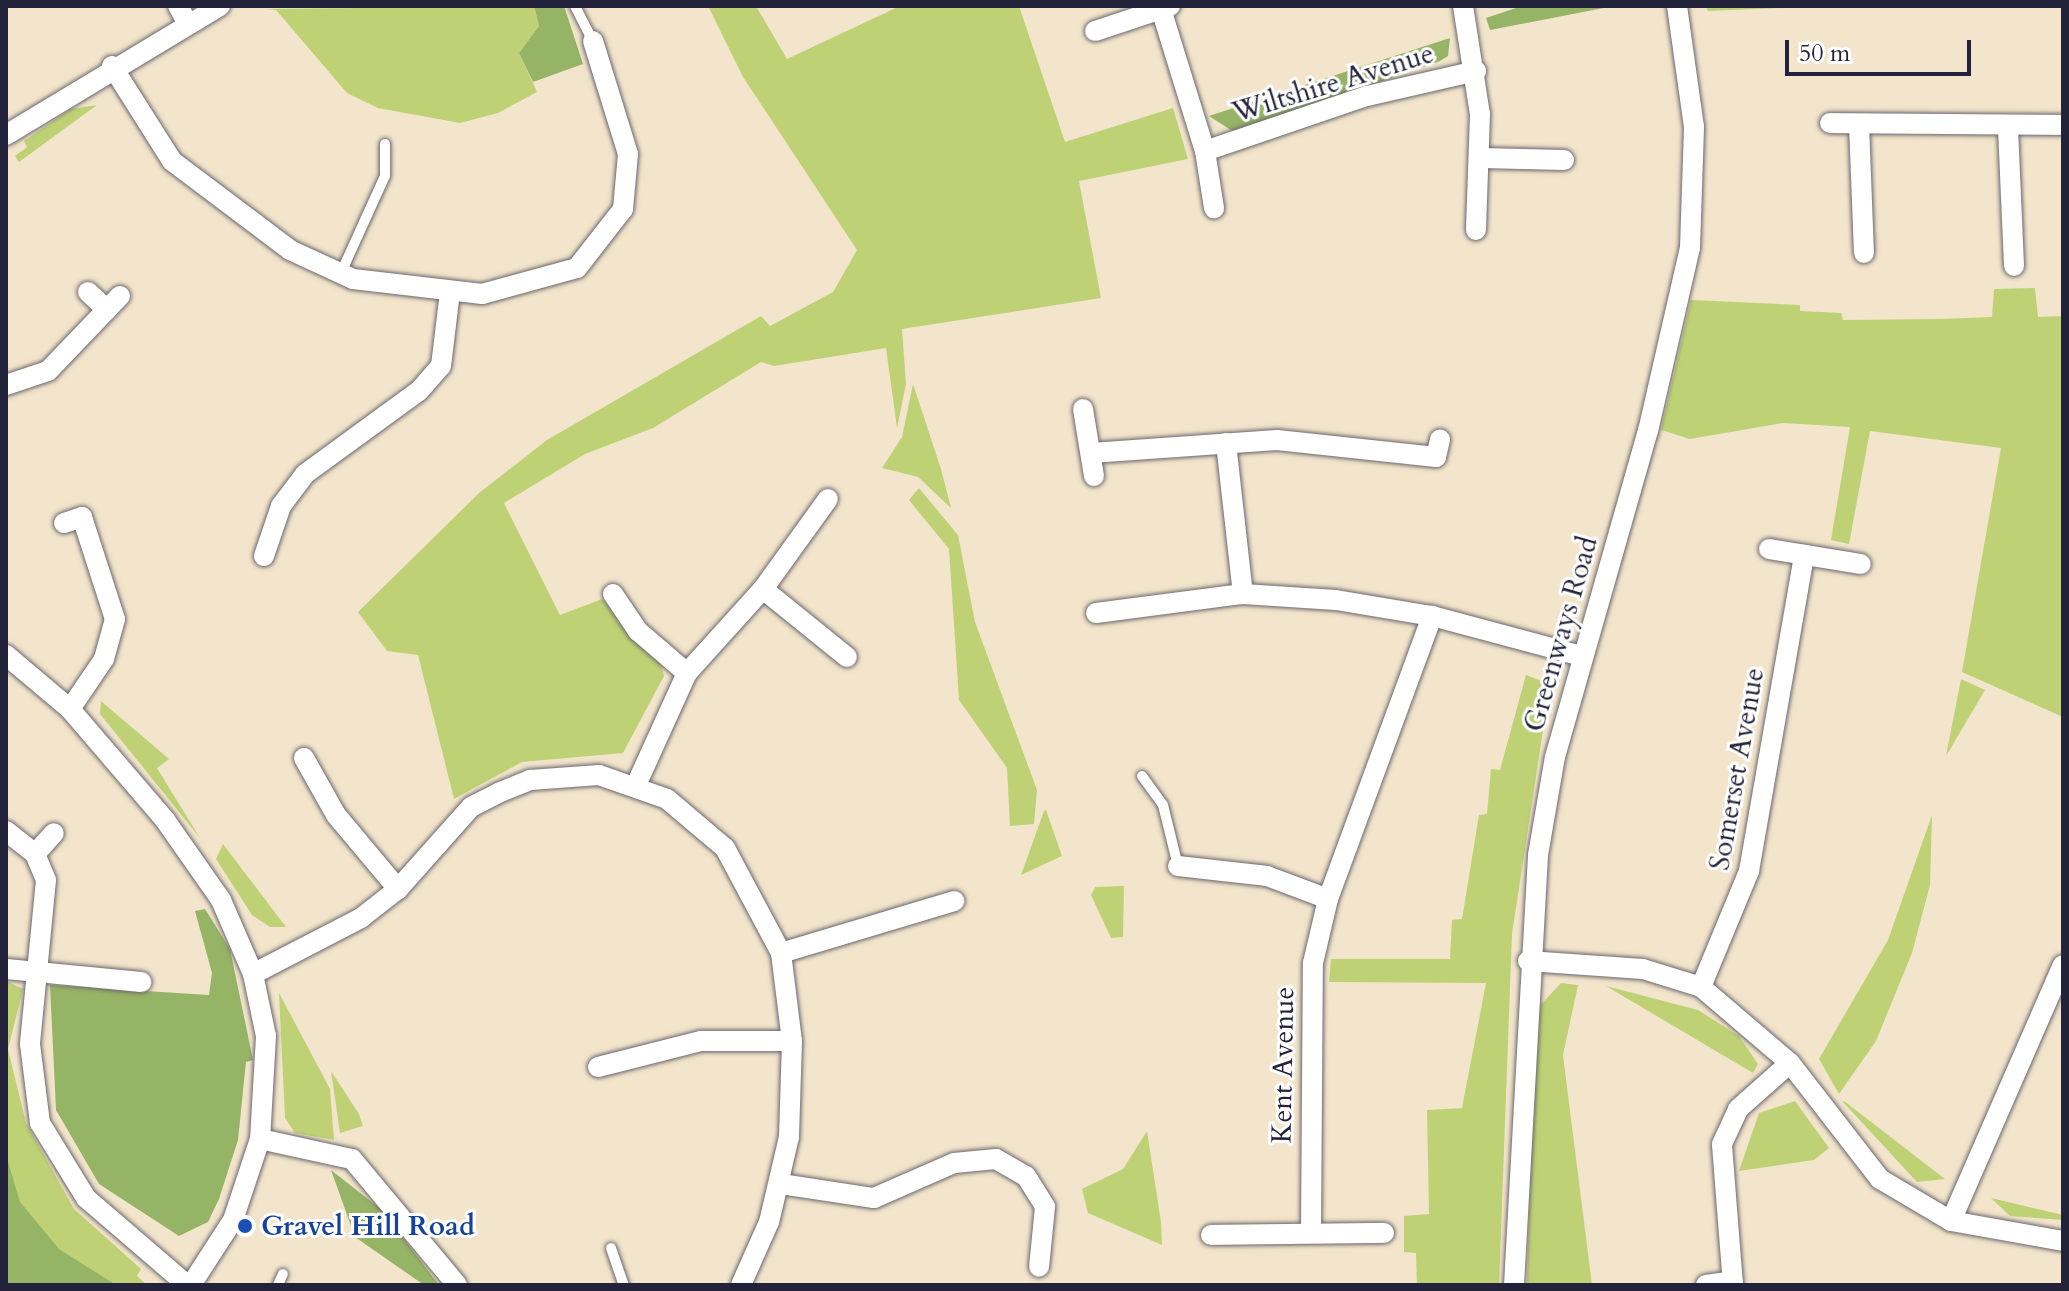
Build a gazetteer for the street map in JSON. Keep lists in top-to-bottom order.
{
  "streets": {
    "street": [
      "Wiltshire Avenue",
      "Greenways Road",
      "Somerset Avenue",
      "Kent Avenue"
    ]
  },
  "places": ["Gravel Hill Road"],
  "scale_bar": "50 m"
}
